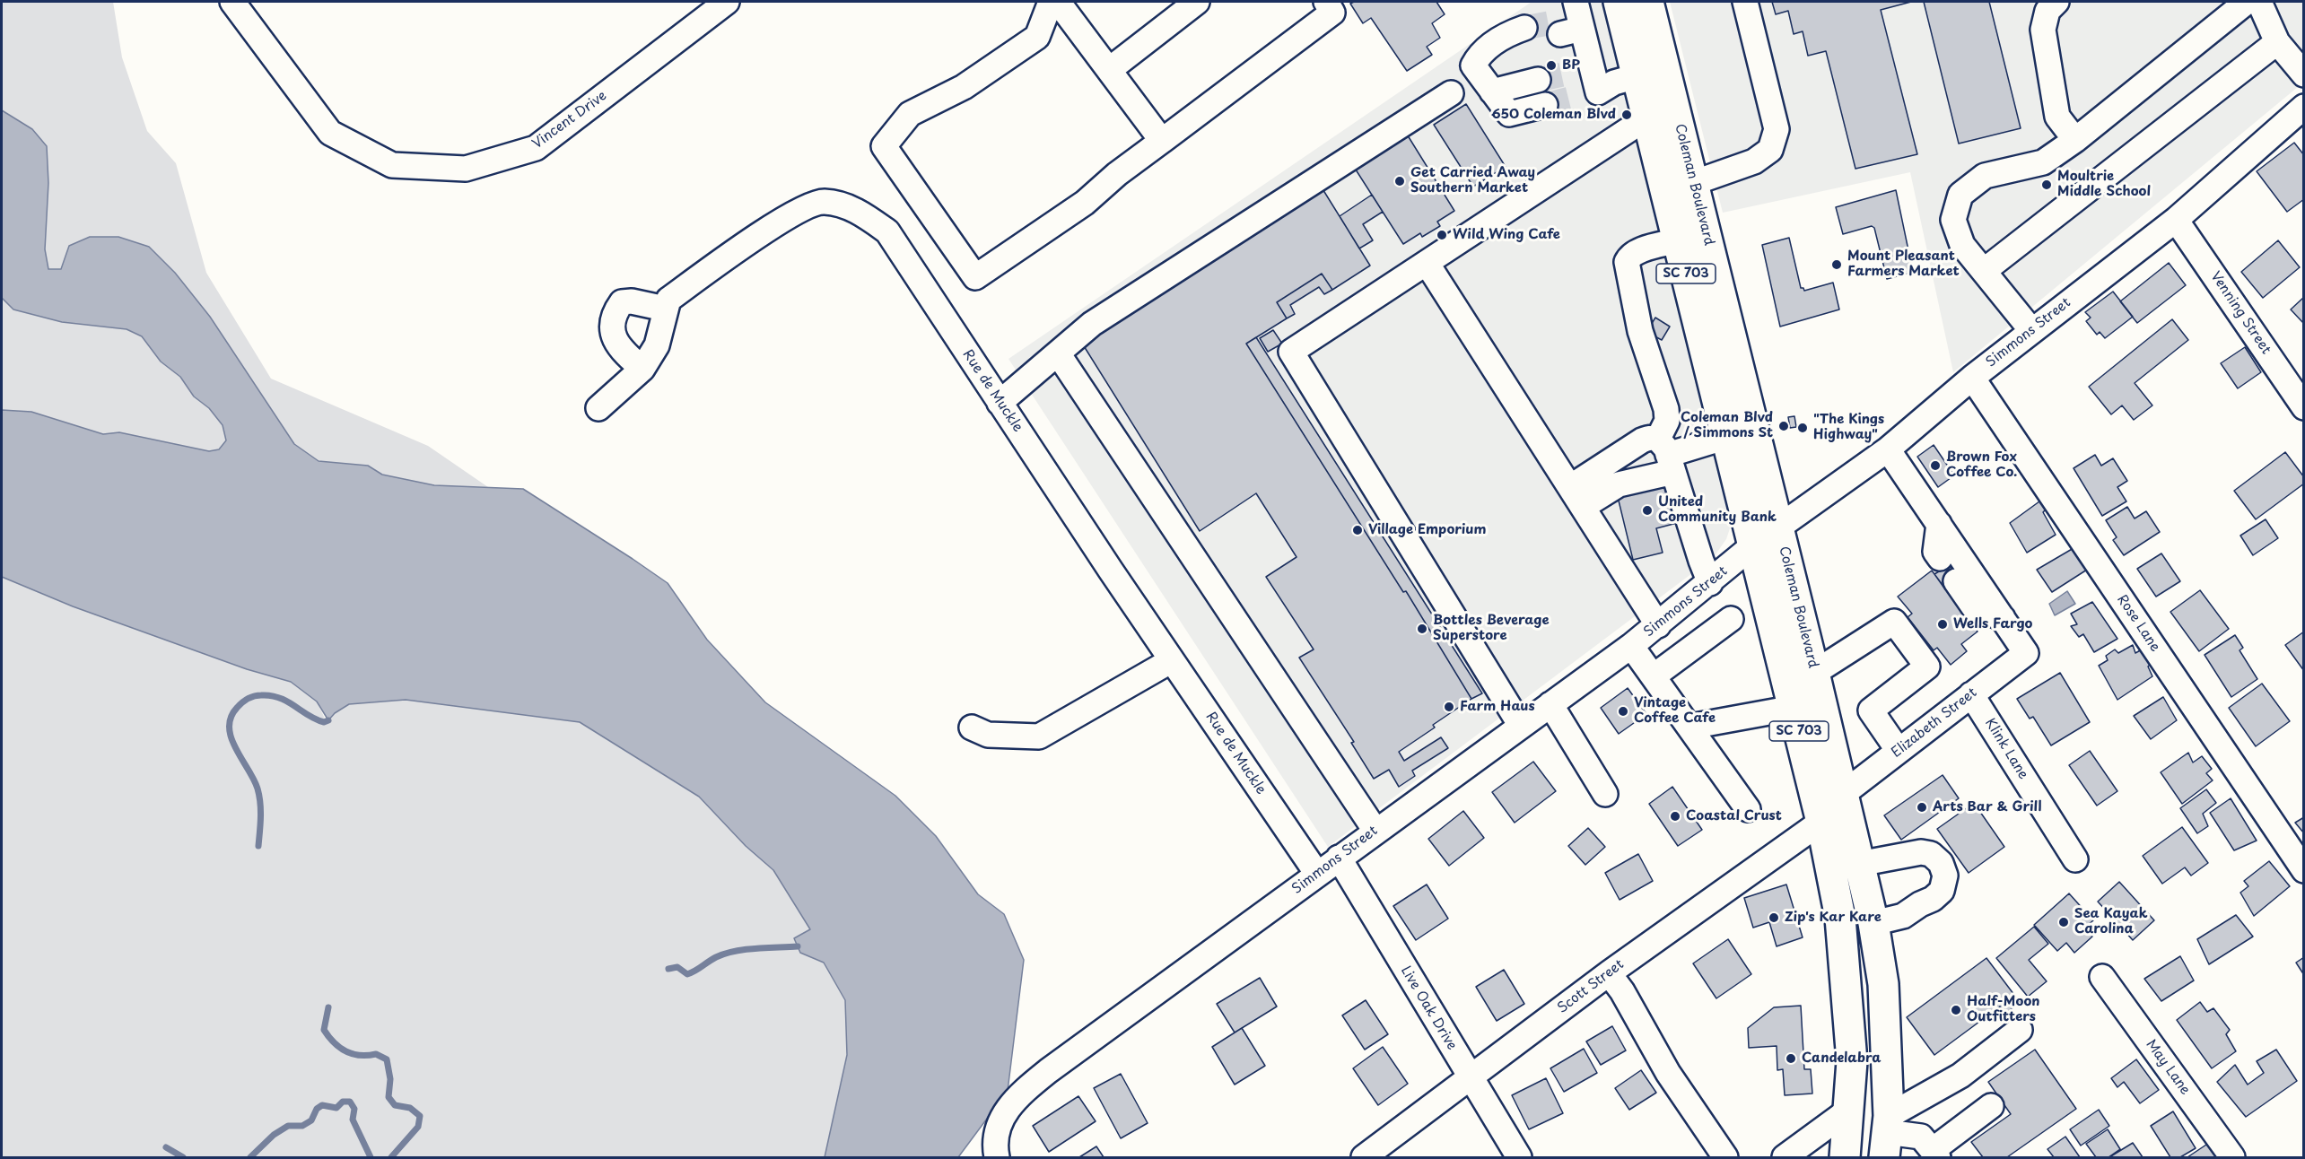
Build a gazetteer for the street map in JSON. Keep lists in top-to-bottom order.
{
  "streets": {
    "main road": ["Coleman Boulevard", "SC 703"],
    "street": [
      "Vincent Drive",
      "Venning Street",
      "Simmons Street",
      "Rue de Muckle",
      "Rose Lane",
      "Elizabeth Street",
      "Klink Lane",
      "Scott Street",
      "Live Oak Drive",
      "May Lane"
    ]
  },
  "crossings": [
    ["Coleman Boulevard", "Simmons Street"],
    ["Coleman Boulevard", "Elizabeth Street"],
    ["SC 703", "Simmons Street"],
    ["SC 703", "Scott Street"],
    ["Venning Street", "Simmons Street"],
    ["Simmons Street", "Rue de Muckle"],
    ["Simmons Street", "Rose Lane"],
    ["Simmons Street", "Live Oak Drive"],
    ["Elizabeth Street", "Klink Lane"],
    ["Scott Street", "Live Oak Drive"]
  ],
  "places": [
    "BP",
    "650 Coleman Blvd",
    "Get Carried Away Southern Market",
    "Moultrie Middle School",
    "Wild Wing Cafe",
    "Mount Pleasant Farmers Market",
    "Coleman Blvd / Simmons St",
    "\"The Kings Highway\"",
    "Brown Fox Coffee Co.",
    "United Community Bank",
    "Village Emporium",
    "Wells Fargo",
    "Bottles Beverage Superstore",
    "Farm Haus",
    "Vintage Coffee Cafe",
    "Arts Bar & Grill",
    "Coastal Crust",
    "Zip's Kar Kare",
    "Sea Kayak Carolina",
    "Half-Moon Outfitters",
    "Candelabra"
  ]
}
